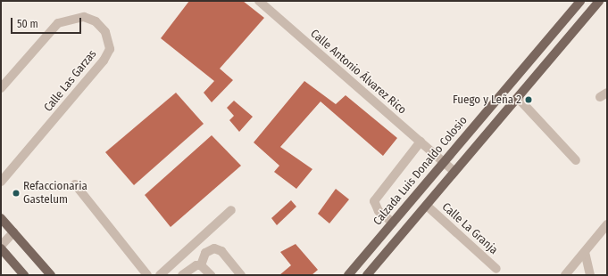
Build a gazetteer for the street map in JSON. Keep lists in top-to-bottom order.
{
  "streets": {
    "main road": ["Calzada Luis Donaldo Colosio"],
    "street": ["Calle Antonio Álvarez Rico", "Calle Las Garzas", "Calle La Granja"]
  },
  "crossings": [
    ["Calle Antonio Álvarez Rico", "Calzada Luis Donaldo Colosio"]
  ],
  "places": ["Fuego y Leña 2", "Refaccionaria Gastelum"],
  "scale_bar": "50 m"
}
